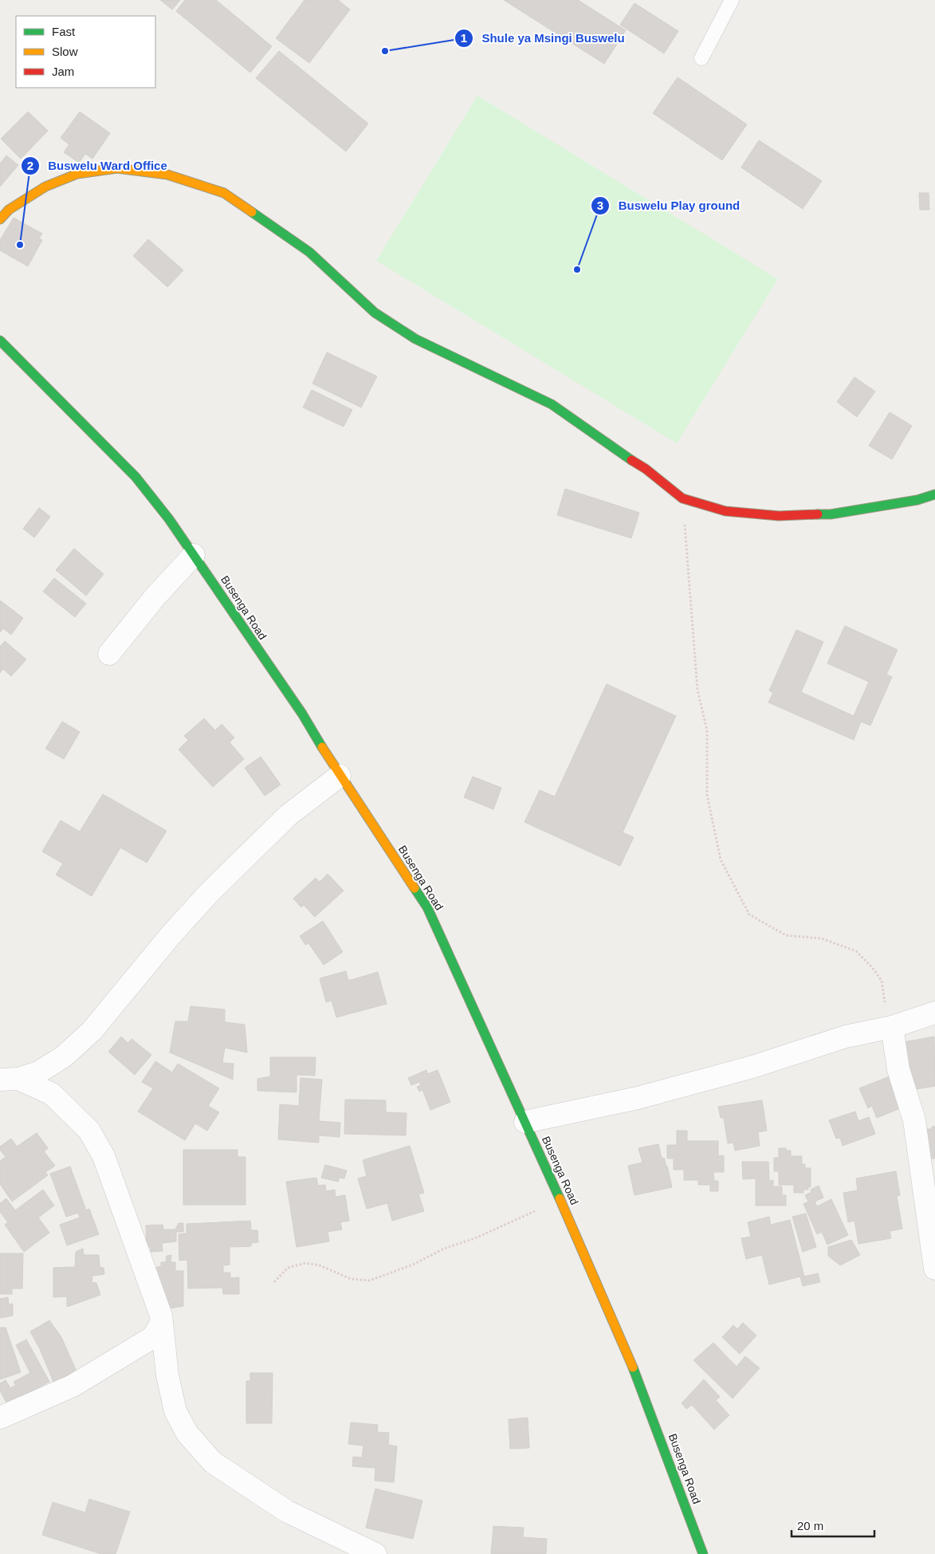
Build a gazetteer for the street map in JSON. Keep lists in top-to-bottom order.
{
  "streets": {
    "street": ["Busenga Road"]
  },
  "places": ["Shule ya Msingi Buswelu", "Buswelu Ward Office", "Buswelu Play ground"],
  "legend": ["Fast", "Slow", "Jam"],
  "scale_bar": "20 m"
}
